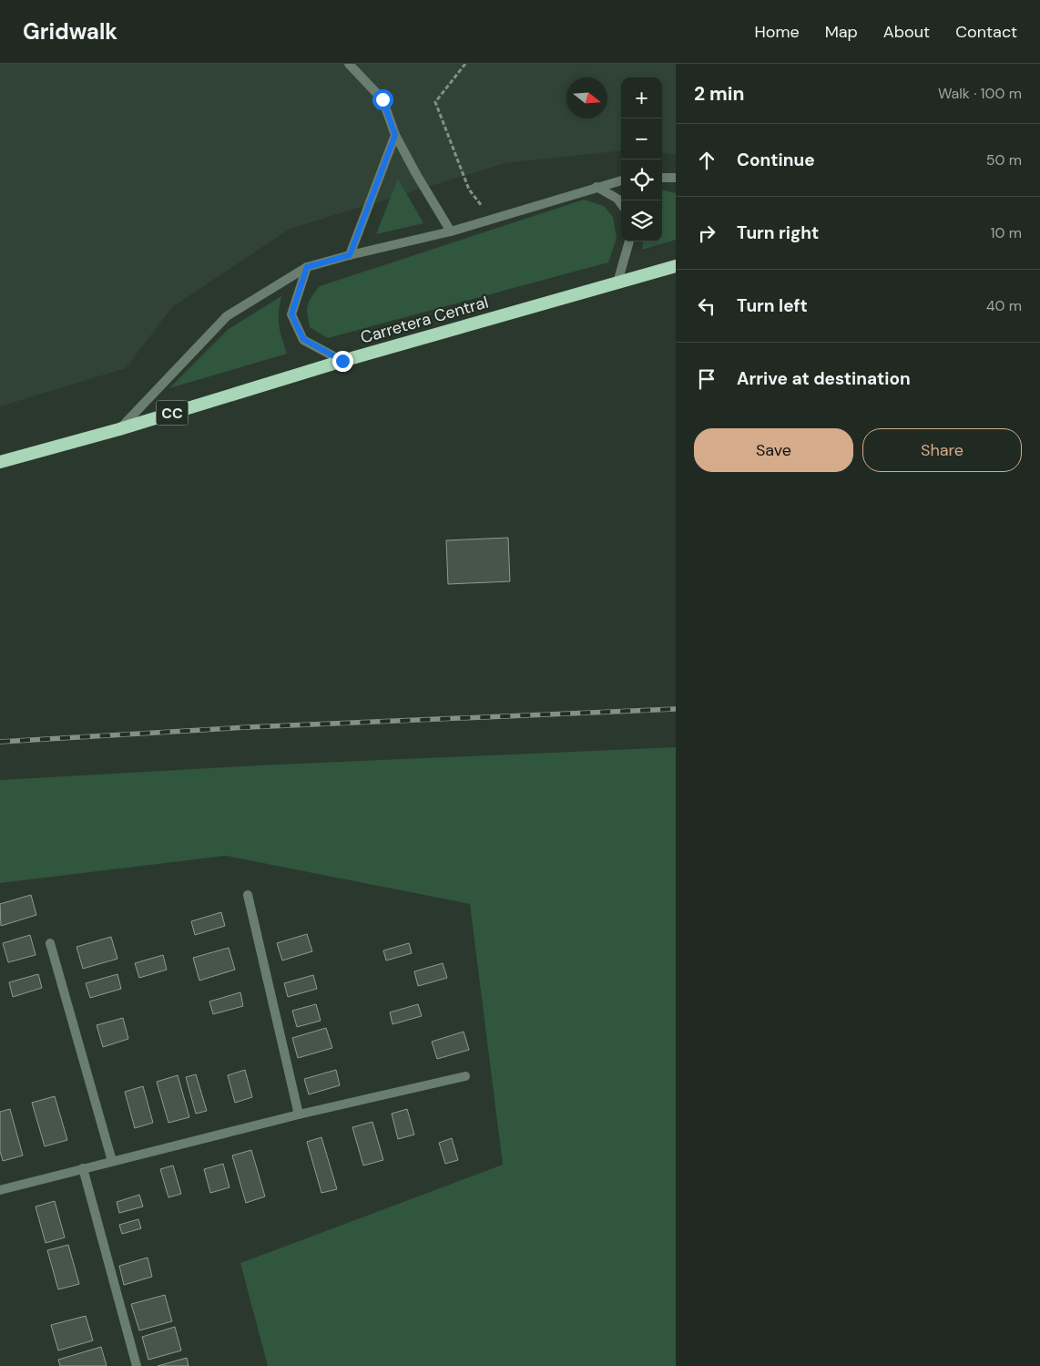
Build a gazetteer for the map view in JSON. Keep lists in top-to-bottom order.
{
  "streets": {
    "highway": ["Carretera Central", "CC"]
  },
  "north": "right",
  "page": {
    "header": "Gridwalk",
    "nav": [
      "Home",
      "Map",
      "About",
      "Contact"
    ],
    "heading": ["2 min", "Walk · 100 m"],
    "map_buttons": ["+", "−"],
    "list": [
      ["Continue", "50 m"],
      ["Turn right", "10 m"],
      ["Turn left", "40 m"],
      "Arrive at destination"
    ],
    "buttons": ["Save", "Share"]
  }
}
